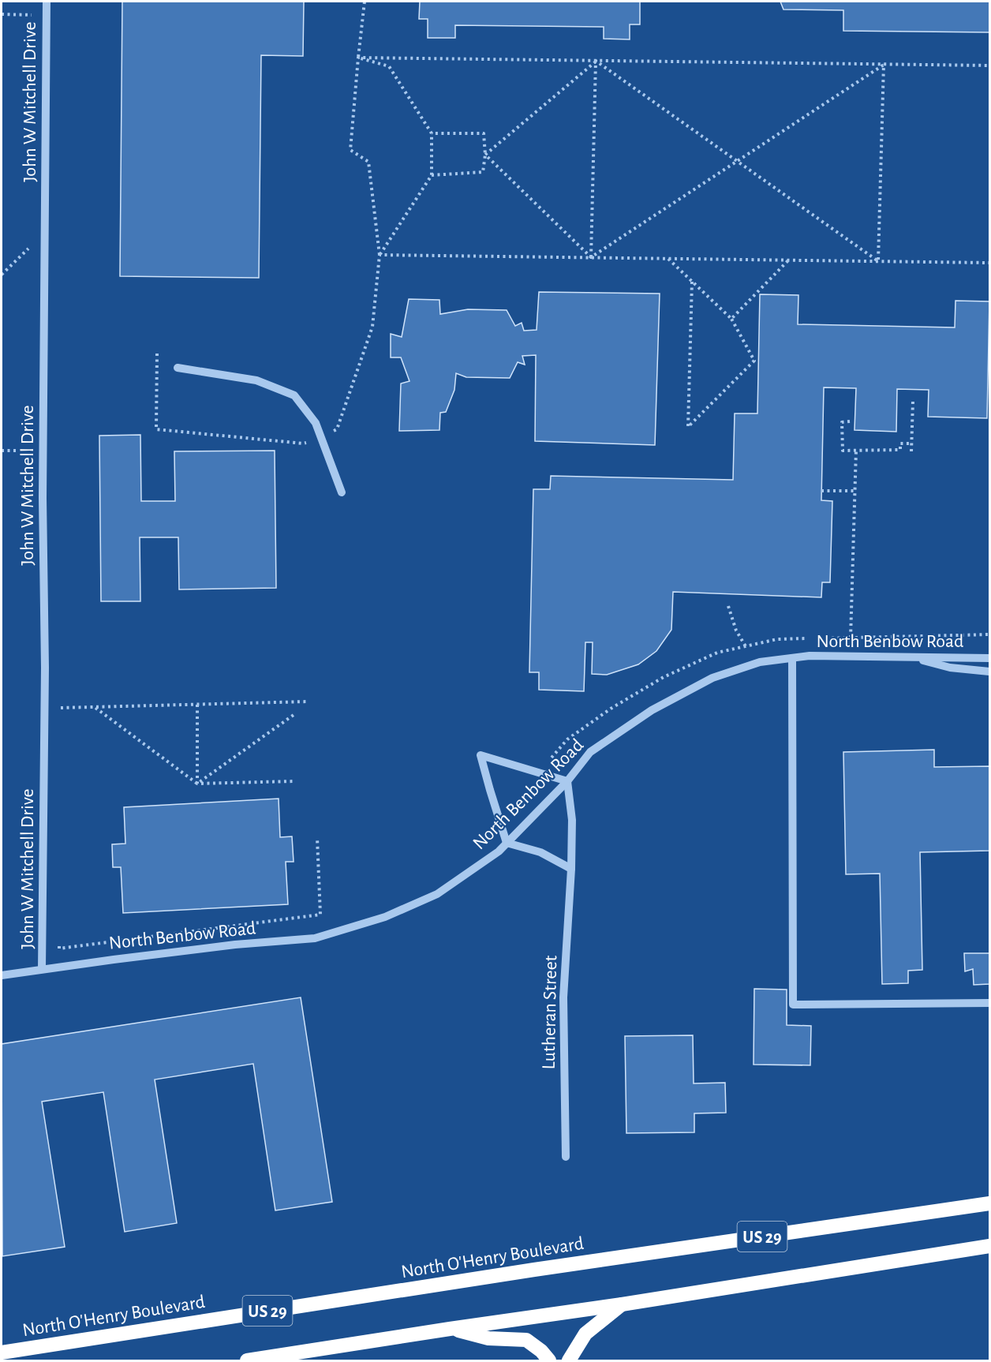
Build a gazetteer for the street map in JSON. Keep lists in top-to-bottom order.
{
  "streets": {
    "highway": ["US 29", "North O'Henry Boulevard"],
    "street": ["John W Mitchell Drive", "North Benbow Road", "Lutheran Street"]
  },
  "crossings": [
    ["John W Mitchell Drive", "North Benbow Road"],
    ["North Benbow Road", "Lutheran Street"]
  ]
}
